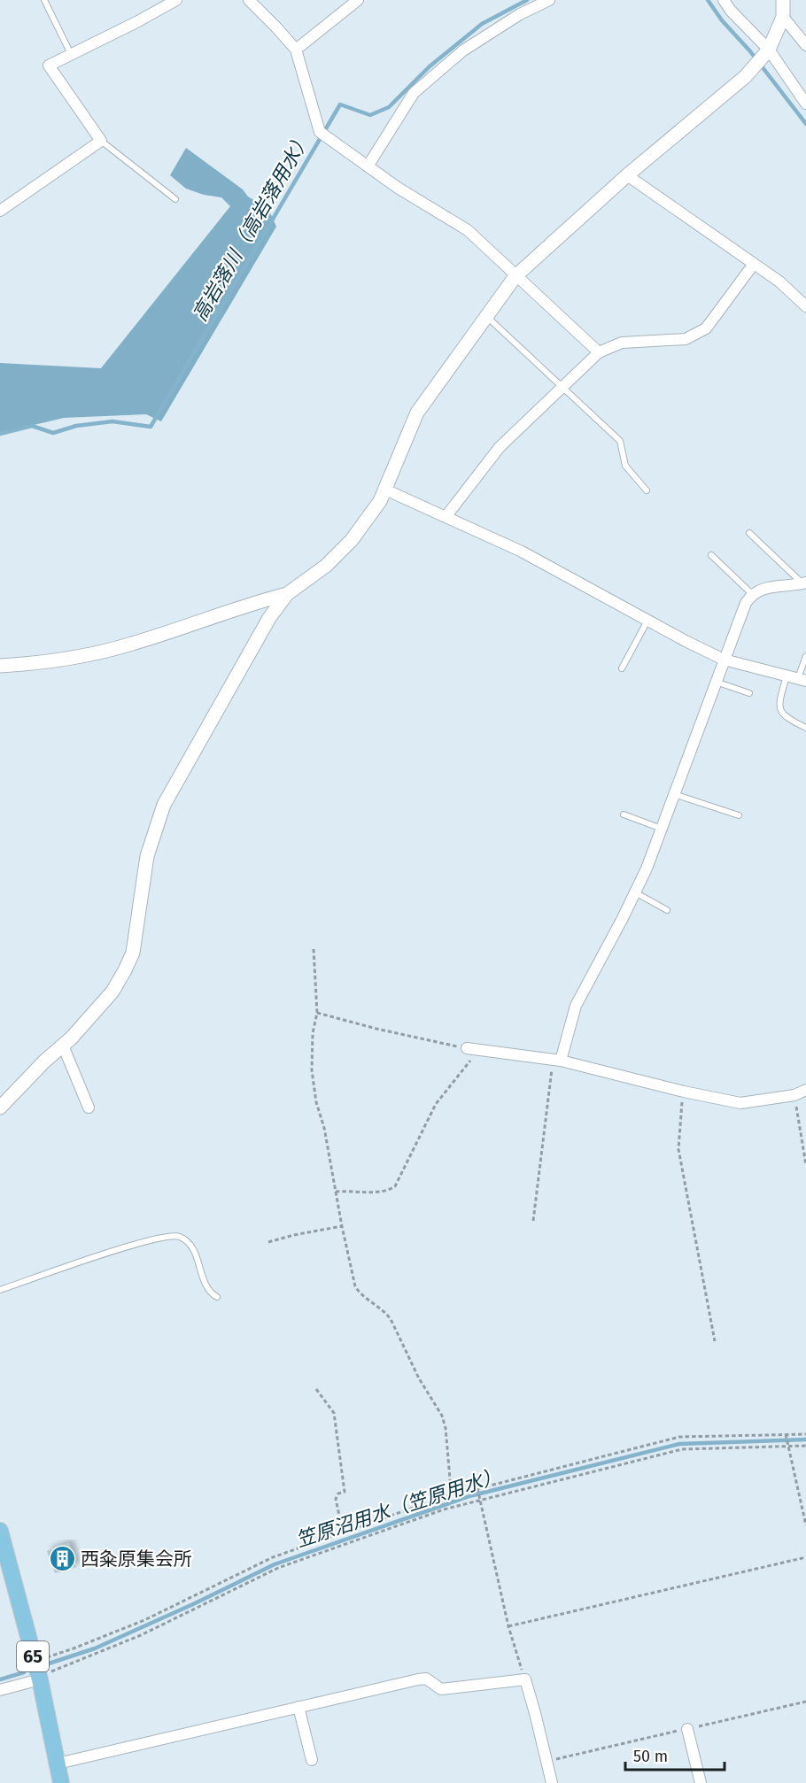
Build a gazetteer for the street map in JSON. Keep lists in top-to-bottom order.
{
  "streets": {
    "main road": ["65"]
  },
  "water": ["高岩落川（高岩落用水）", "笠原沼用水（笠原用水）"],
  "places": {
    "building": ["西粂原集会所"]
  },
  "scale_bar": "50 m"
}
